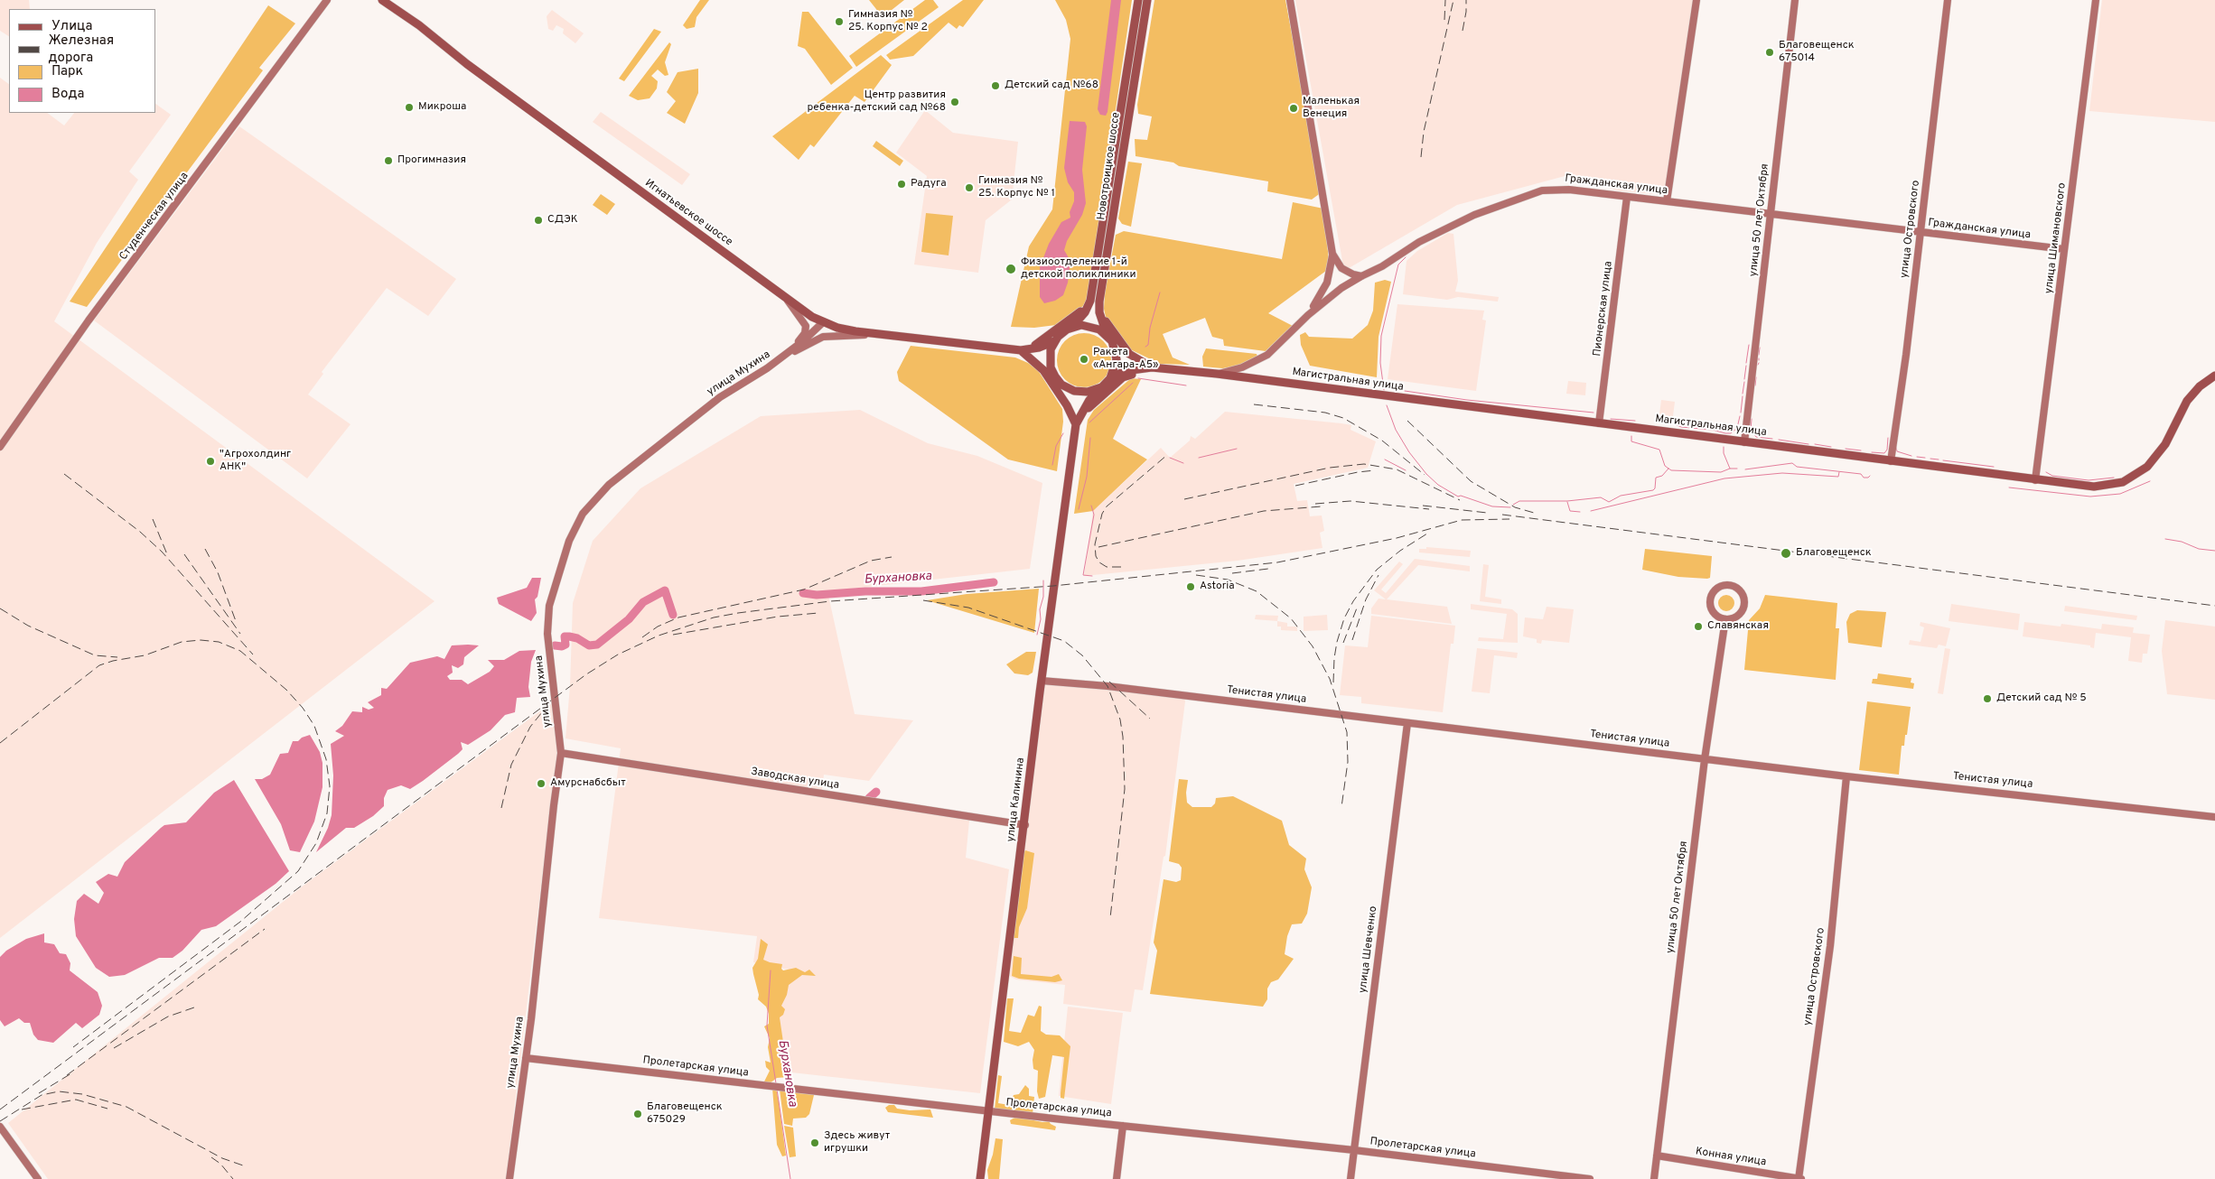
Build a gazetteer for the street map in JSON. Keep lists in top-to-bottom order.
{
  "streets": {
    "main road": [
      "Новотроицкое шоссе",
      "Игнатьевское шоссе",
      "Магистральная улица",
      "улица Калинина"
    ],
    "street": [
      "Гражданская улица",
      "Студенческая улица",
      "улица 50 лет Октября",
      "улица Островского",
      "улица Шимановского",
      "Пионерская улица",
      "улица Мухина",
      "Тенистая улица",
      "Заводская улица",
      "улица Шевченко",
      "Пролетарская улица",
      "Конная улица"
    ]
  },
  "crossings": [
    ["Гражданская улица", "улица 50 лет Октября"],
    ["Гражданская улица", "улица Островского"],
    ["Гражданская улица", "улица Шимановского"],
    ["Гражданская улица", "Пионерская улица"],
    ["Гражданская улица", "Магистральная улица"],
    ["Игнатьевское шоссе", "улица Мухина"],
    ["улица 50 лет Октября", "Магистральная улица"],
    ["улица 50 лет Октября", "Тенистая улица"],
    ["улица 50 лет Октября", "Конная улица"],
    ["улица Островского", "Магистральная улица"],
    ["улица Островского", "Тенистая улица"],
    ["улица Островского", "Конная улица"],
    ["улица Шимановского", "Магистральная улица"],
    ["Пионерская улица", "Магистральная улица"],
    ["улица Мухина", "Заводская улица"],
    ["улица Мухина", "Пролетарская улица"],
    ["Тенистая улица", "улица Калинина"],
    ["Тенистая улица", "улица Шевченко"],
    ["Заводская улица", "улица Калинина"],
    ["улица Калинина", "Пролетарская улица"],
    ["улица Шевченко", "Пролетарская улица"]
  ],
  "water": ["Бурхановка"],
  "places": [
    "Гимназия № 25. Корпус № 2",
    "Благовещенск 675014",
    "Детский сад №68",
    "Центр развития ребенка-детский сад №68",
    "Микроша",
    "Маленькая Венеция",
    "Прогимназия",
    "Радуга",
    "Гимназия № 25. Корпус № 1",
    "СДЭК",
    "Физиоотделение 1-й детской поликлиники",
    "Ракета «Ангара-А5»",
    "\"Агрохолдинг АНК\"",
    "Благовещенск",
    "Astoria",
    "Славянская",
    "Детский сад № 5",
    "Амурснабсбыт",
    "Благовещенск 675029",
    "Здесь живут игрушки"
  ],
  "legend": [
    "Улица",
    "Железная дорога",
    "Парк",
    "Вода"
  ]
}
